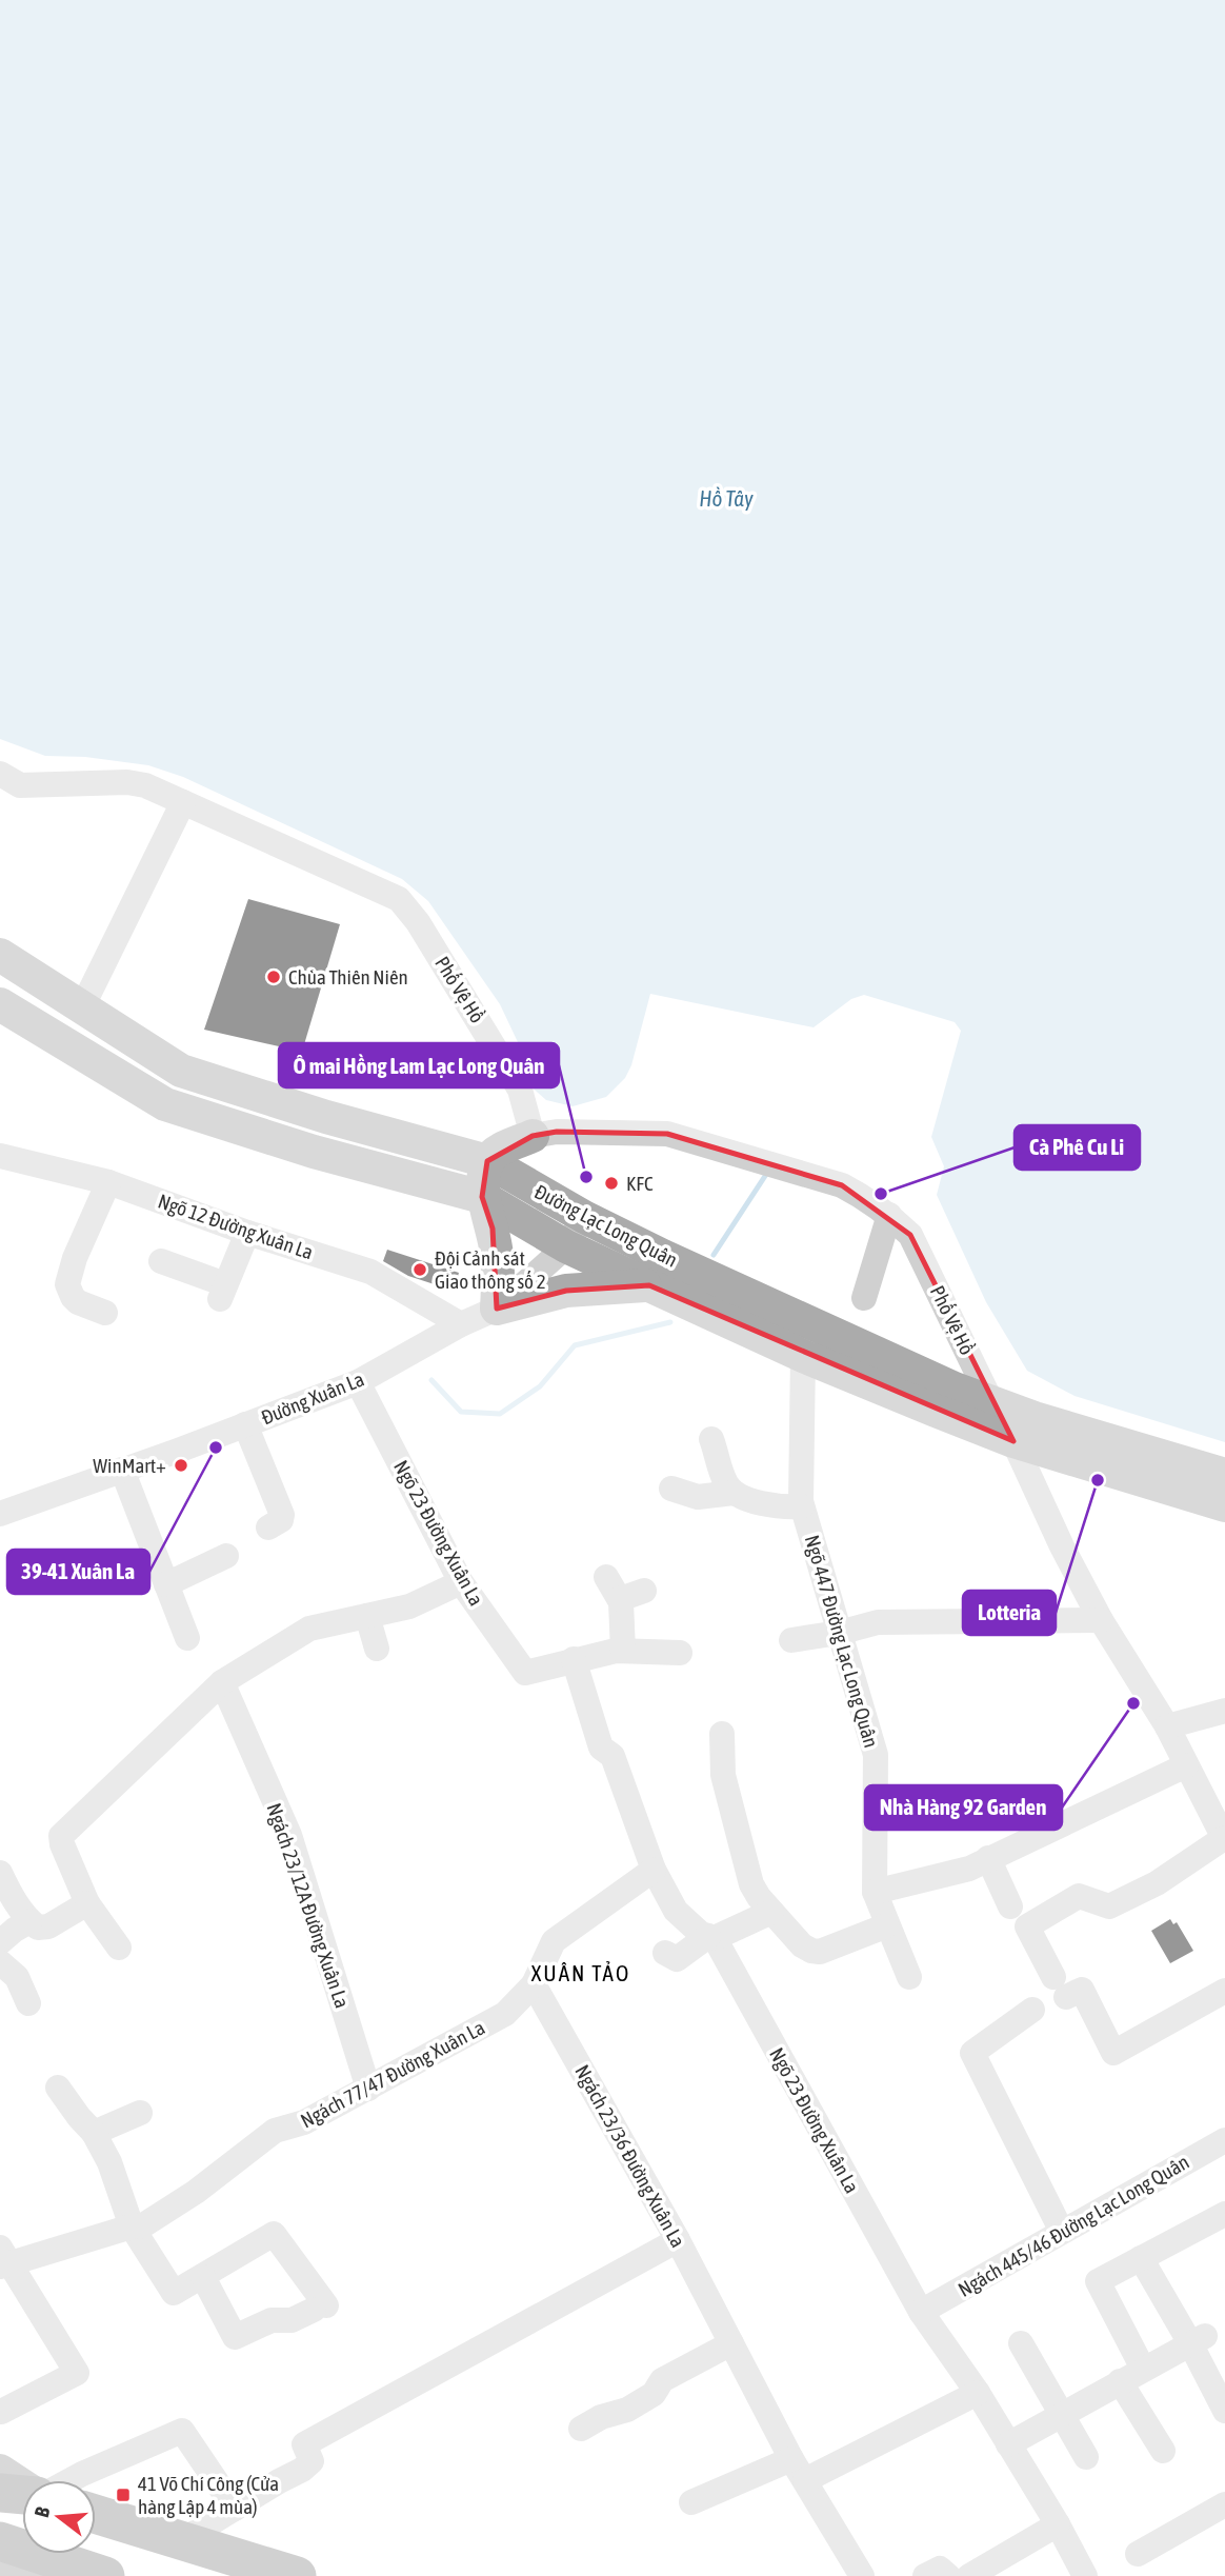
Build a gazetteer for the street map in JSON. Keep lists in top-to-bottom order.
{
  "streets": {
    "main road": ["Đường Lạc Long Quân"],
    "street": [
      "Phố Vệ Hồ",
      "Ngõ 12 Đường Xuân La",
      "Đường Xuân La",
      "Ngõ 23 Đường Xuân La",
      "Ngõ 447 Đường Lạc Long Quân",
      "Ngách 23/12A Đường Xuân La",
      "Ngách 77/47 Đường Xuân La",
      "Ngách 23/36 Đường Xuân La",
      "Ngách 445/46 Đường Lạc Long Quân"
    ]
  },
  "crossings": [
    ["Phố Vệ Hồ", "Đường Lạc Long Quân"],
    ["Đường Lạc Long Quân", "Đường Xuân La"],
    ["Đường Lạc Long Quân", "Ngõ 447 Đường Lạc Long Quân"],
    ["Ngõ 12 Đường Xuân La", "Đường Xuân La"],
    ["Đường Xuân La", "Ngõ 23 Đường Xuân La"],
    ["Ngõ 23 Đường Xuân La", "Ngách 445/46 Đường Lạc Long Quân"],
    ["Ngách 23/12A Đường Xuân La", "Ngách 77/47 Đường Xuân La"],
    ["Ngách 77/47 Đường Xuân La", "Ngách 23/36 Đường Xuân La"]
  ],
  "districts": ["XUÂN TẢO"],
  "water": ["Hồ Tây"],
  "places": {
    "other": [
      "Chùa Thiên Niên",
      "Ô mai Hồng Lam Lạc Long Quân",
      "KFC",
      "Cà Phê Cu Li",
      "Đội Cảnh sát Giao thông số 2",
      "39-41 Xuân La",
      "WinMart+",
      "Lotteria",
      "Nhà Hàng 92 Garden"
    ],
    "transit": ["41 Võ Chí Công (Cửa hàng Lập 4 mùa)"]
  },
  "north": "left"
}
